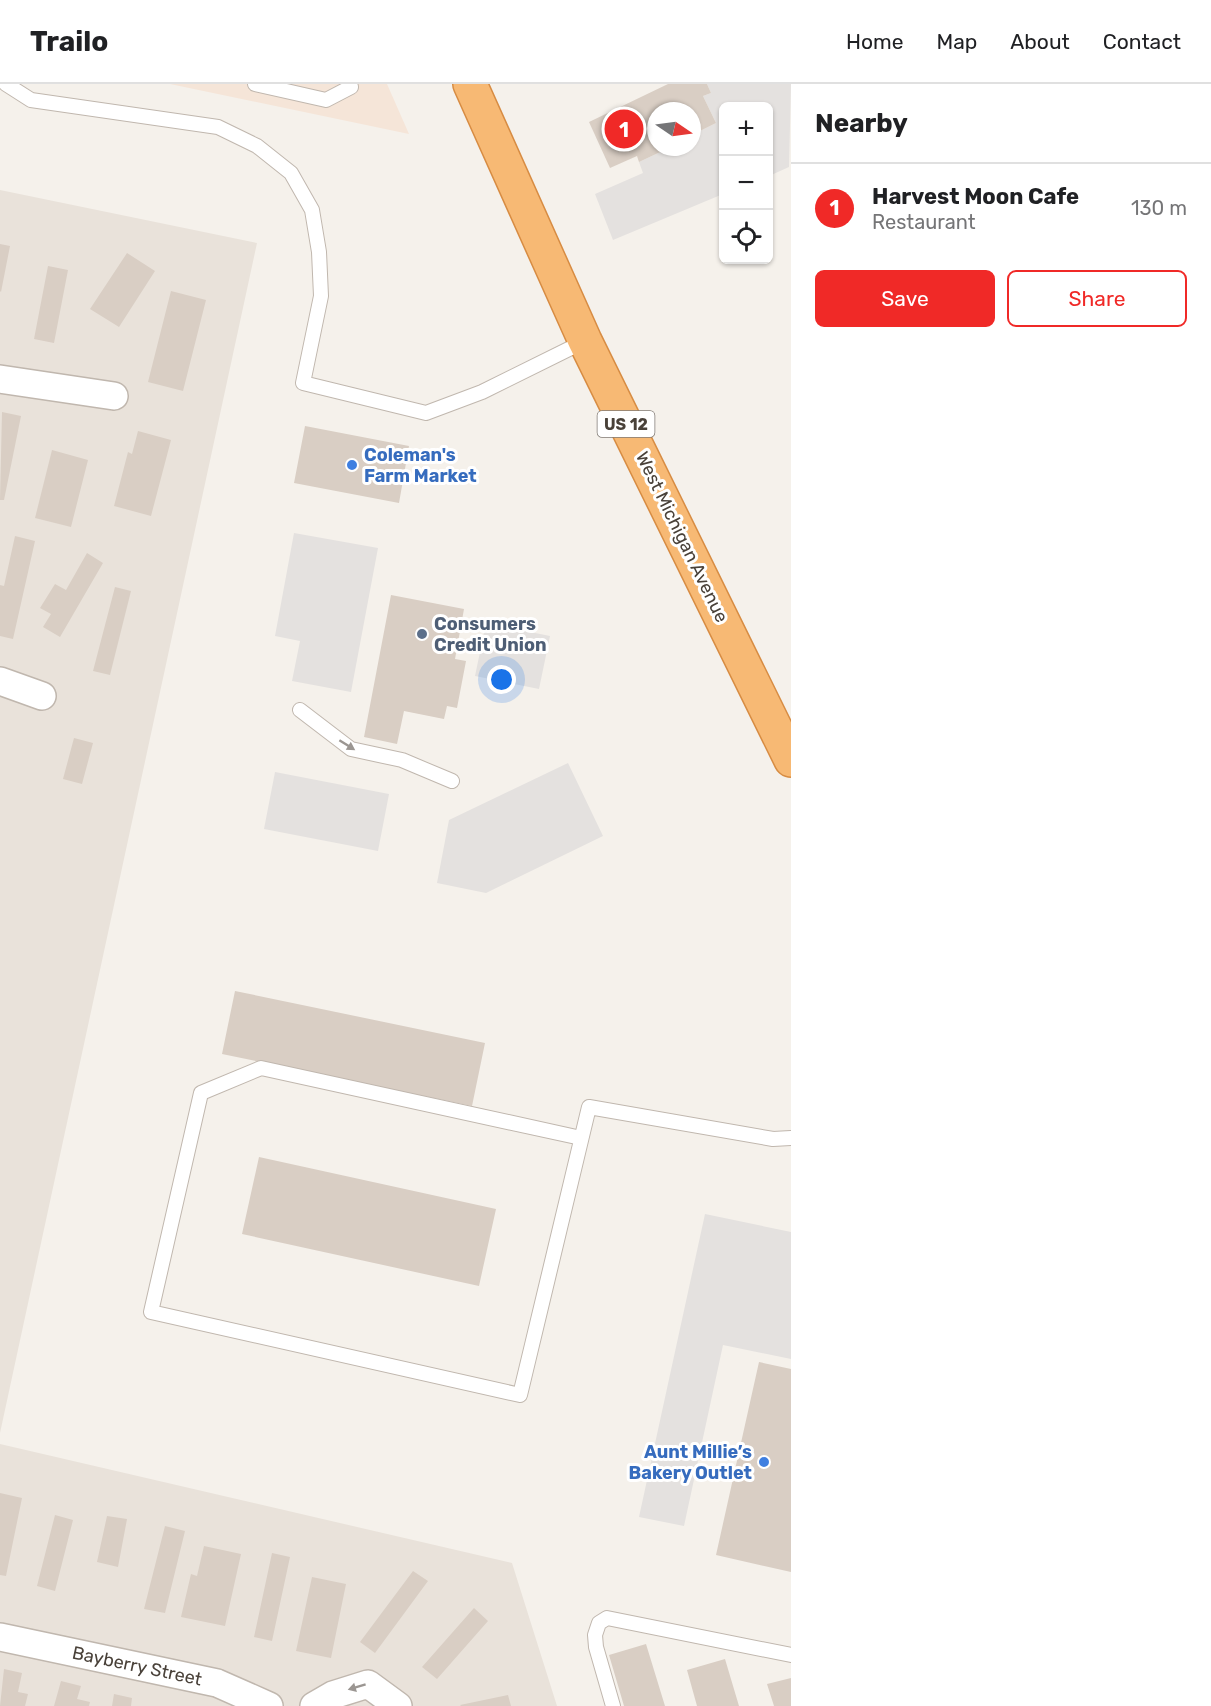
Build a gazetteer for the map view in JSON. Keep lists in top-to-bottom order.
{
  "streets": {
    "highway": ["US 12", "West Michigan Avenue"],
    "street": ["Bayberry Street"]
  },
  "places": ["Coleman's Farm Market", "Consumers Credit Union", "Aunt Millie’s Bakery Outlet"],
  "north": "right",
  "page": {
    "header": "Trailo",
    "nav": [
      "Home",
      "Map",
      "About",
      "Contact"
    ],
    "heading": "Nearby",
    "map_buttons": ["+", "−"],
    "pins": "1",
    "list": [
      {
        "mark": "1",
        "name": "Harvest Moon Cafe",
        "note": "Restaurant",
        "value": "130 m"
      }
    ],
    "buttons": ["Save", "Share"]
  }
}
